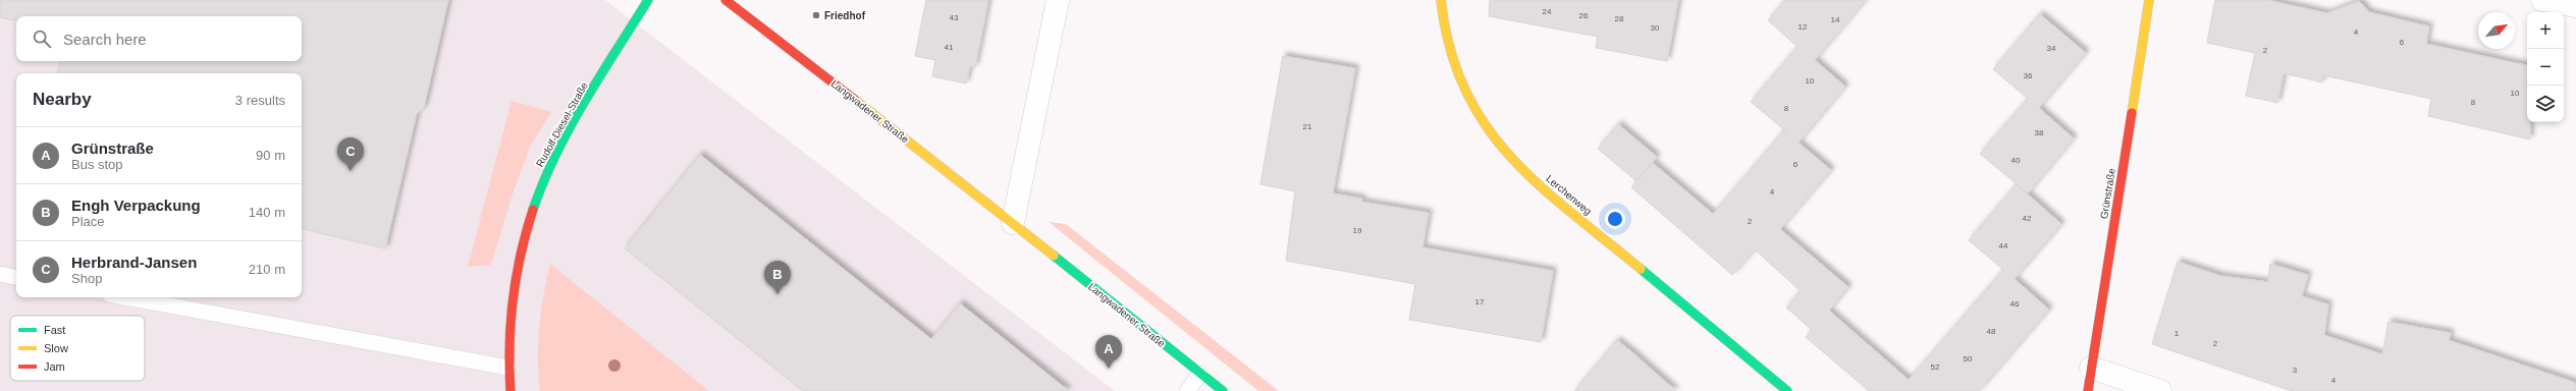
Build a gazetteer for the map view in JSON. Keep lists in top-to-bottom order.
{
  "streets": {
    "street": [
      "Langwadener Straße",
      "Rudolf-Diesel-Straße",
      "Grünstraße",
      "Lerchenweg"
    ]
  },
  "places": ["Friedhof"],
  "house_numbers": [
    "24",
    "26",
    "43",
    "28",
    "14",
    "12",
    "30",
    "4",
    "6",
    "41",
    "34",
    "2",
    "36",
    "10",
    "10",
    "8",
    "8",
    "21",
    "38",
    "40",
    "6",
    "4",
    "42",
    "2",
    "19",
    "44",
    "17",
    "46",
    "48",
    "1",
    "2",
    "50",
    "52",
    "3",
    "4"
  ],
  "legend": ["Fast", "Slow", "Jam"],
  "north": "top right",
  "page": {
    "map_buttons": ["+", "−"],
    "search": "Search here",
    "heading": ["Nearby", "3 results"],
    "list": [
      {
        "mark": "A",
        "name": "Grünstraße",
        "note": "Bus stop",
        "value": "90 m"
      },
      {
        "mark": "B",
        "name": "Engh Verpackung",
        "note": "Place",
        "value": "140 m"
      },
      {
        "mark": "C",
        "name": "Herbrand-Jansen",
        "note": "Shop",
        "value": "210 m"
      }
    ],
    "pins": ["C", "B", "A"]
  }
}
